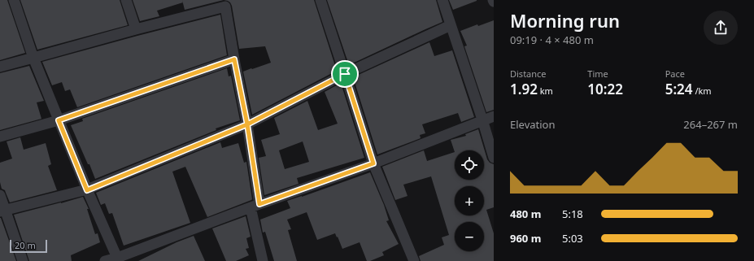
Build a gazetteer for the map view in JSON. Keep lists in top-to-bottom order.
{
  "scale_bar": "20 m",
  "page": {
    "heading": ["Morning run", "09:19 · 4 × 480 m"],
    "stats": [
      ["Distance", "1.92 km"],
      ["Time", "10:22"],
      ["Pace", "5:24 /km"]
    ],
    "chart": ["Elevation", "264–267 m"],
    "map_buttons": ["+", "−"],
    "list": [
      {
        "name": "480 m",
        "note": "5:18"
      },
      {
        "name": "960 m",
        "note": "5:03"
      }
    ],
    "scale": "20 m"
  }
}
